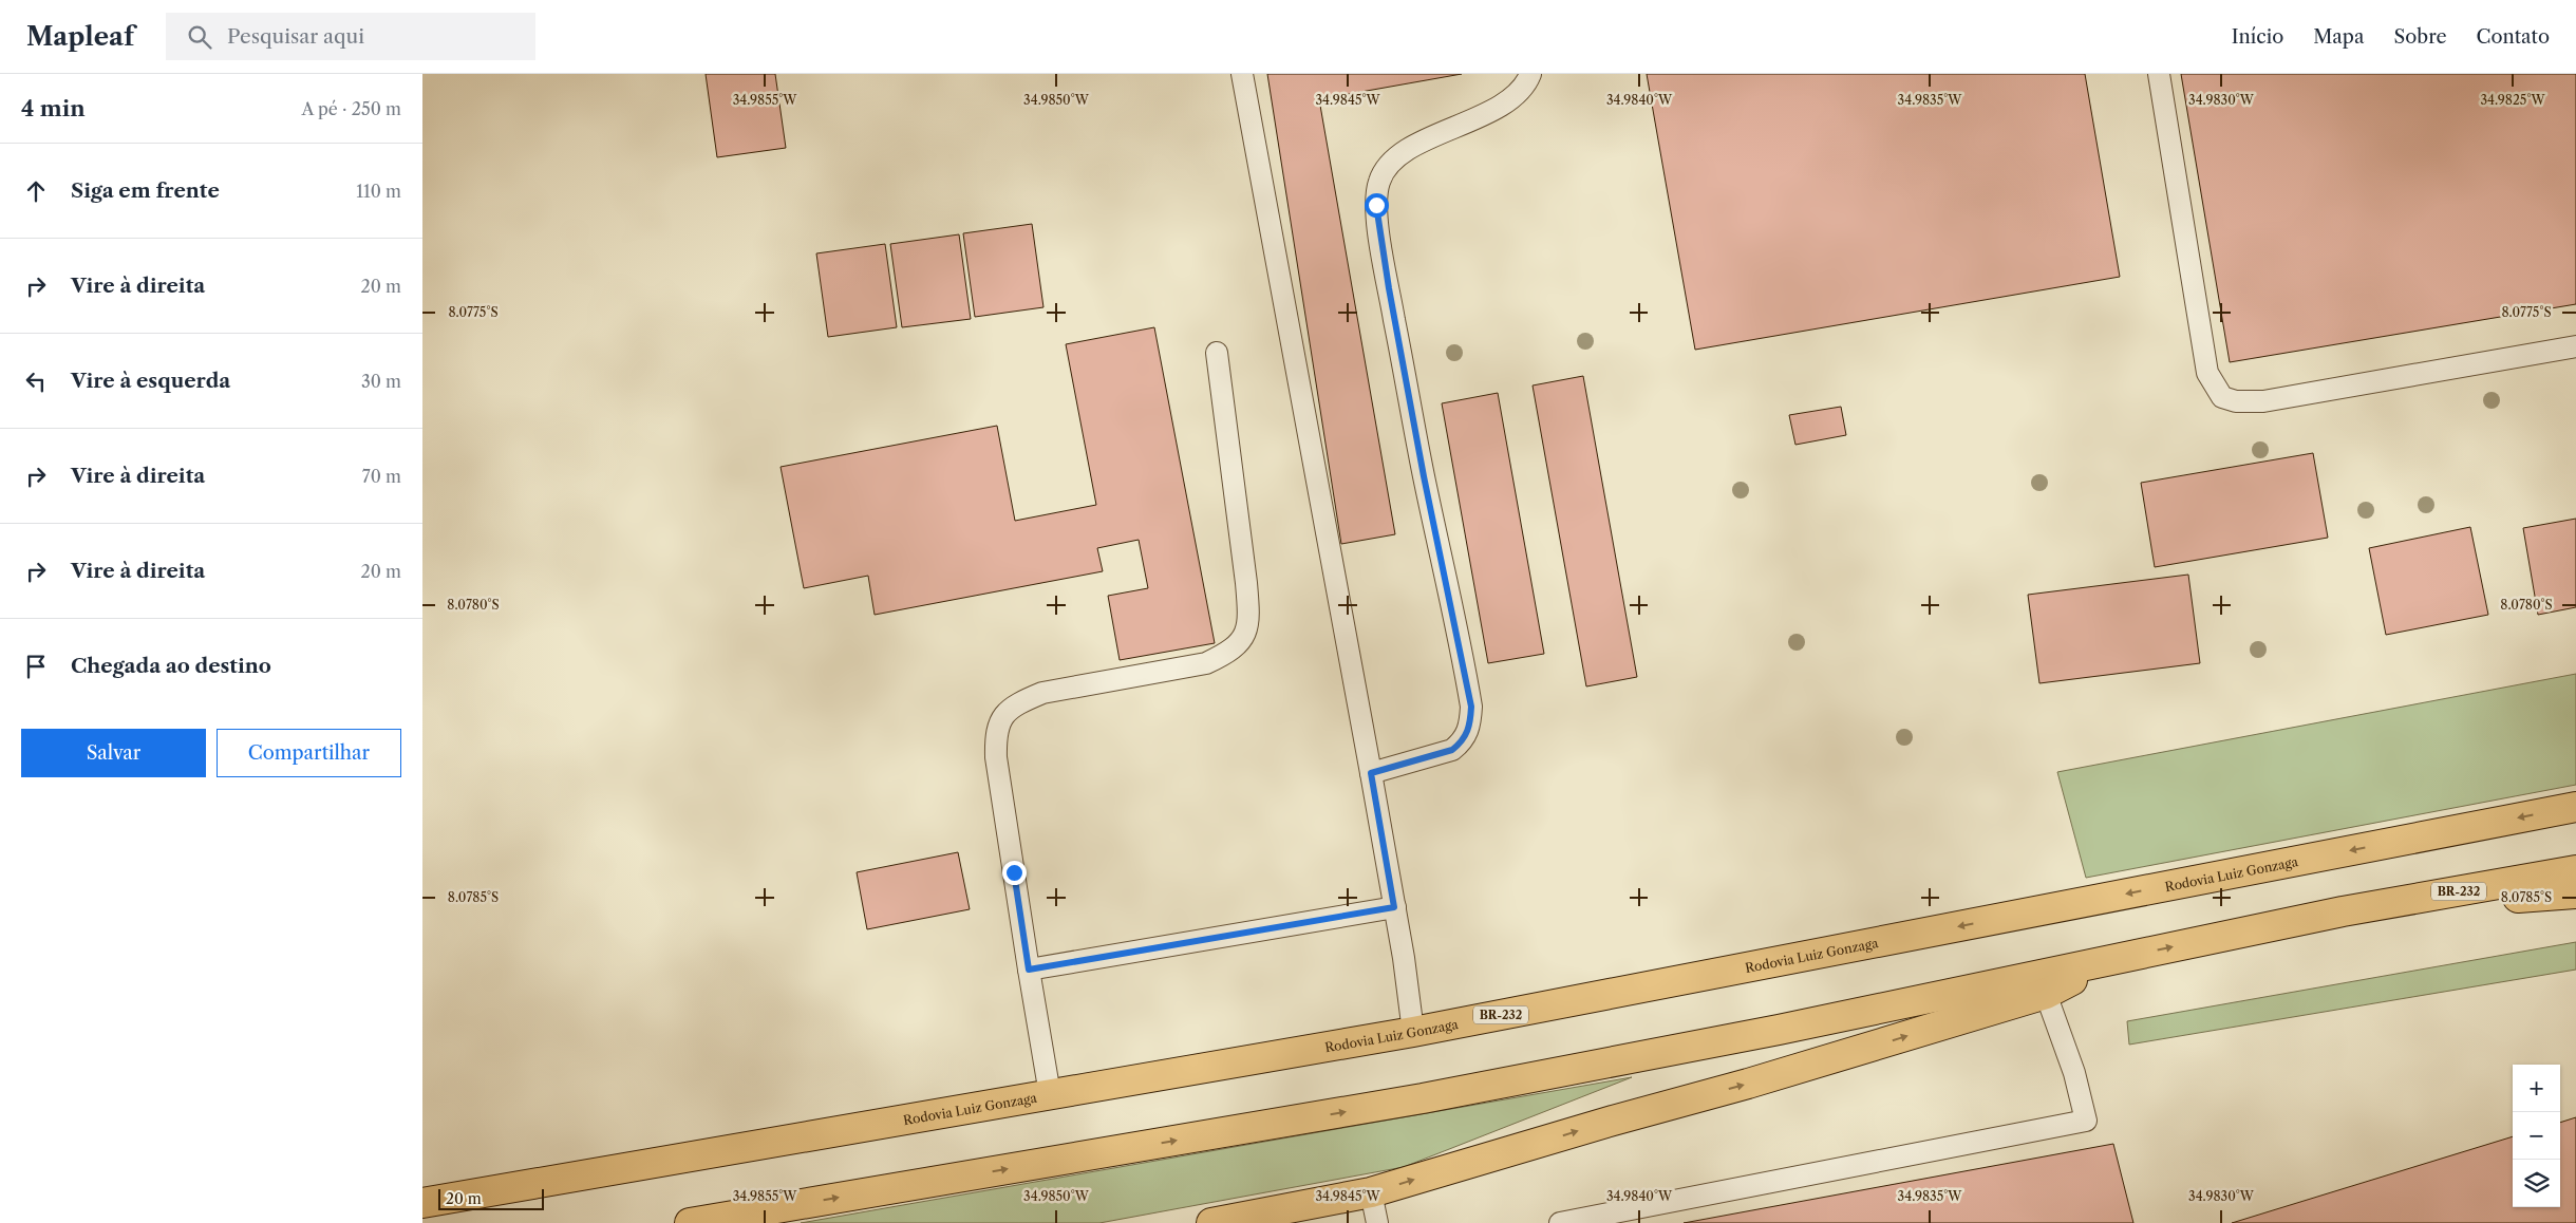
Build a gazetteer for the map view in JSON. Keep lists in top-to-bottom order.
{
  "streets": {
    "highway": ["Rodovia Luiz Gonzaga", "BR-232"]
  },
  "scale_bar": "20 m",
  "page": {
    "header": "Mapleaf",
    "search": "Pesquisar aqui",
    "nav": [
      "Início",
      "Mapa",
      "Sobre",
      "Contato"
    ],
    "heading": ["4 min", "A pé · 250 m"],
    "list": [
      ["Siga em frente", "110 m"],
      ["Vire à direita", "20 m"],
      ["Vire à esquerda", "30 m"],
      ["Vire à direita", "70 m"],
      ["Vire à direita", "20 m"],
      "Chegada ao destino"
    ],
    "buttons": ["Salvar", "Compartilhar"],
    "map_buttons": ["+", "−"],
    "scale": "20 m"
  },
  "coordinates": [
    "34.9855°W",
    "34.9850°W",
    "34.9845°W",
    "34.9840°W",
    "34.9835°W",
    "34.9830°W",
    "34.9825°W",
    "8.0775°S",
    "8.0780°S",
    "8.0785°S"
  ]
}
